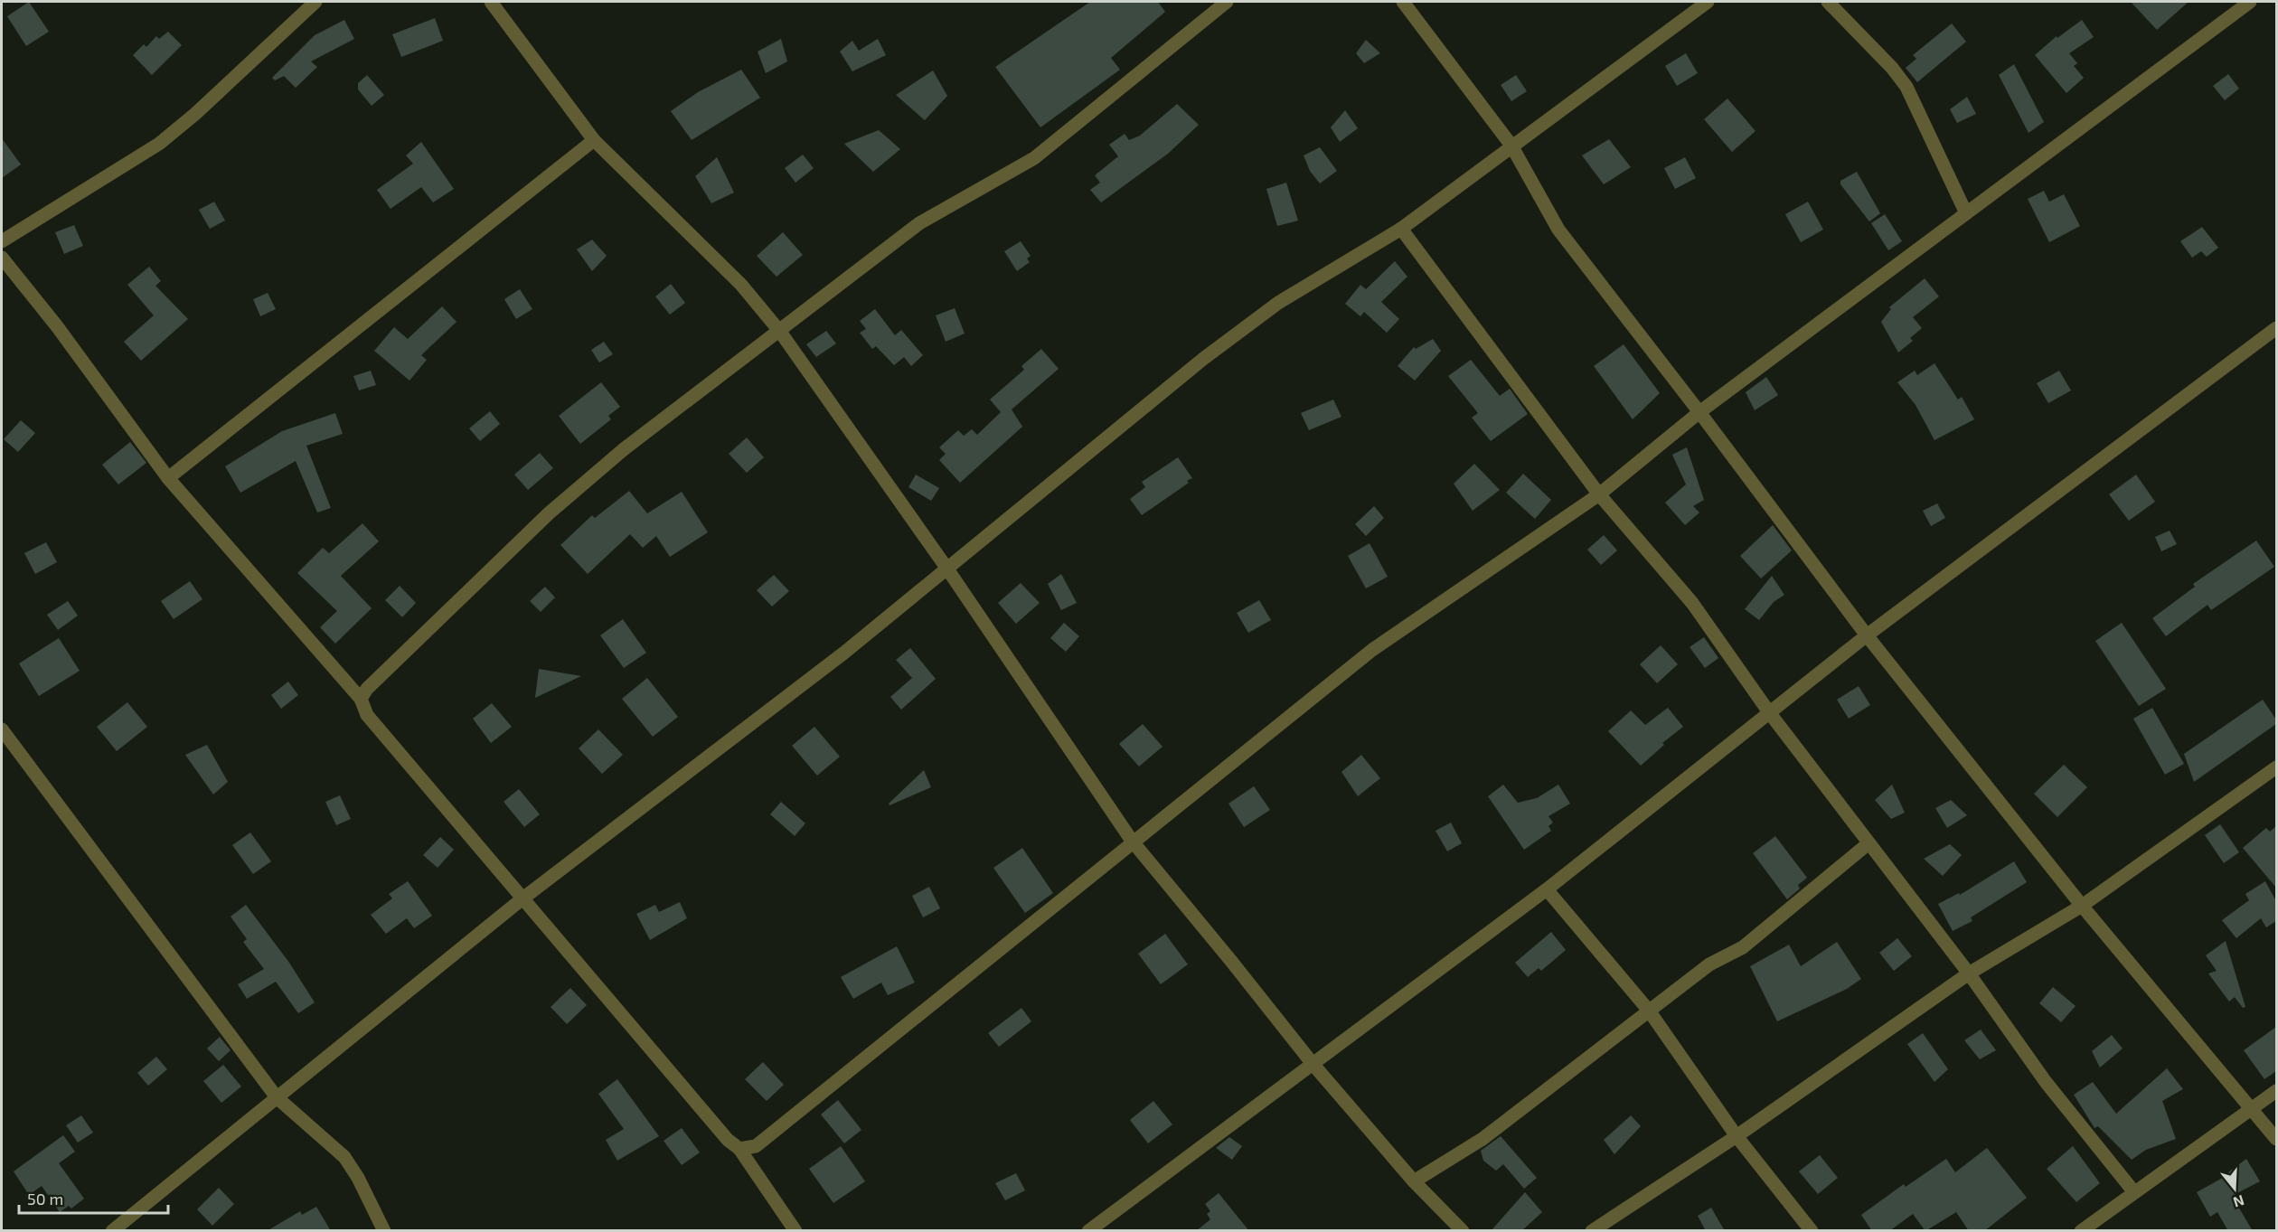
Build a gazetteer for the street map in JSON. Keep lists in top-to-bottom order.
{
  "scale_bar": "50 m",
  "north": "bottom"
}
